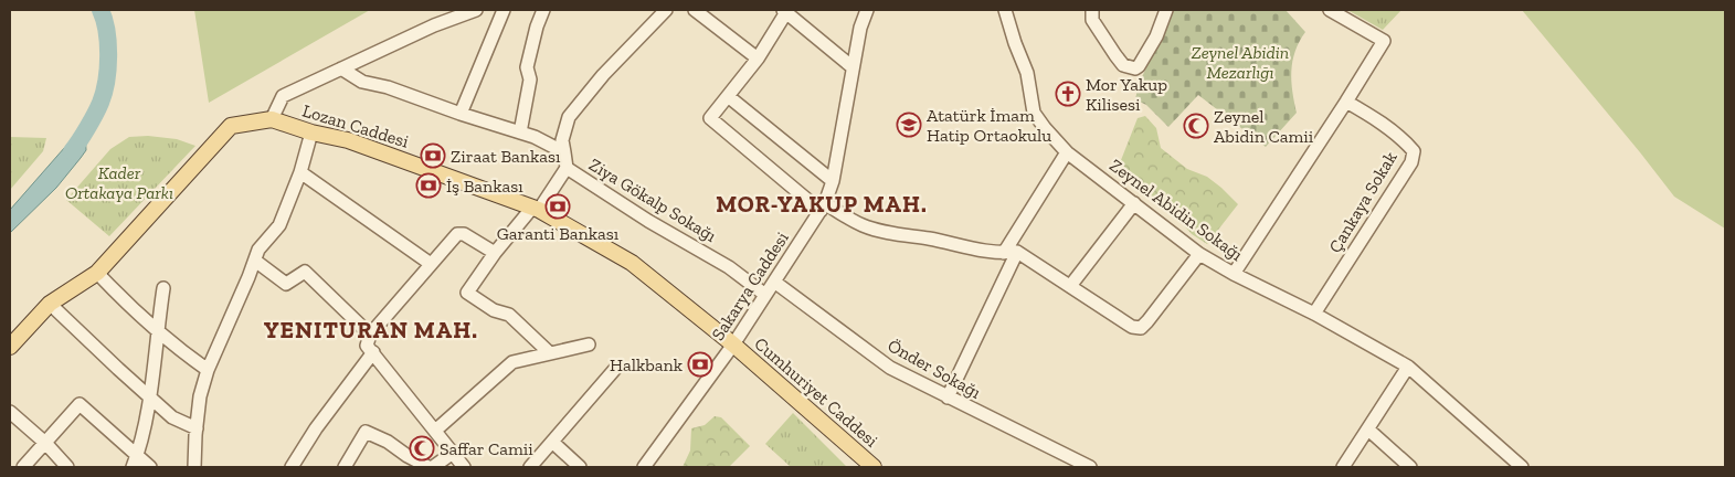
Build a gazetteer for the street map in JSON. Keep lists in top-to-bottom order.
{
  "streets": {
    "main road": ["Lozan Caddesi", "Cumhuriyet Caddesi"],
    "street": [
      "Ziya Gökalp Sokağı",
      "Çankaya Sokak",
      "Zeynel Abidin Sokağı",
      "Sakarya Caddesi",
      "Önder Sokağı"
    ]
  },
  "crossings": [
    ["Lozan Caddesi", "Sakarya Caddesi"],
    ["Lozan Caddesi", "Cumhuriyet Caddesi"],
    ["Ziya Gökalp Sokağı", "Sakarya Caddesi"],
    ["Çankaya Sokak", "Zeynel Abidin Sokağı"],
    ["Sakarya Caddesi", "Önder Sokağı"],
    ["Sakarya Caddesi", "Cumhuriyet Caddesi"]
  ],
  "districts": ["MOR-YAKUP MAH.", "YENITURAN MAH."],
  "parks": ["Zeynel Abidin Mezarlığı", "Kader Ortakaya Parkı"],
  "places": {
    "church": ["Mor Yakup Kilisesi"],
    "school or university": ["Atatürk İmam Hatip Ortaokulu"],
    "mosque": ["Zeynel Abidin Camii", "Saffar Camii"],
    "bank": [
      "Ziraat Bankası",
      "İş Bankası",
      "Garanti Bankası",
      "Halkbank"
    ]
  }
}
